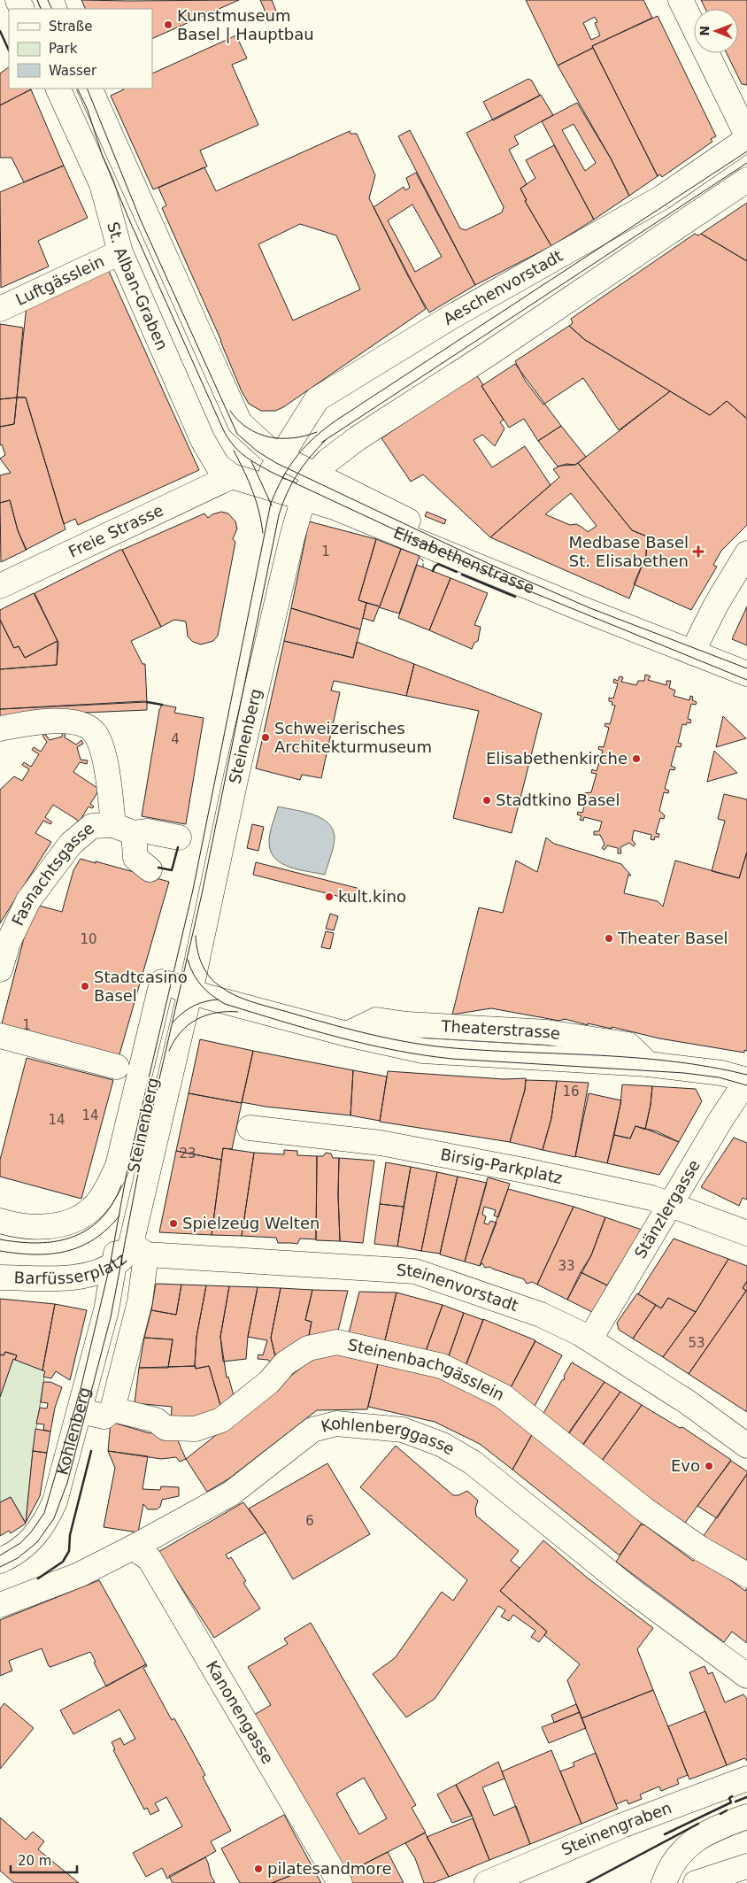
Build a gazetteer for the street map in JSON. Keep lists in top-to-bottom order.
{
  "streets": {
    "street": [
      "Luftgässlein",
      "St. Alban-Graben",
      "Aeschenvorstadt",
      "Freie Strasse",
      "Elisabethenstrasse",
      "Steinenberg",
      "Fasnachtsgasse",
      "Theaterstrasse",
      "Birsig-Parkplatz",
      "Stänzlergasse",
      "Barfüsserplatz",
      "Steinenvorstadt",
      "Steinenbachgässlein",
      "Kohlenberg",
      "Kohlenberggasse",
      "Kanonengasse",
      "Steinengraben"
    ]
  },
  "crossings": [
    ["Luftgässlein", "St. Alban-Graben"],
    ["St. Alban-Graben", "Freie Strasse"],
    ["St. Alban-Graben", "Elisabethenstrasse"],
    ["Aeschenvorstadt", "Elisabethenstrasse"],
    ["Freie Strasse", "Elisabethenstrasse"],
    ["Elisabethenstrasse", "Steinenberg"],
    ["Steinenberg", "Theaterstrasse"],
    ["Steinenberg", "Barfüsserplatz"],
    ["Steinenberg", "Steinenvorstadt"],
    ["Steinenberg", "Kohlenberg"],
    ["Theaterstrasse", "Stänzlergasse"],
    ["Birsig-Parkplatz", "Stänzlergasse"],
    ["Stänzlergasse", "Steinenvorstadt"],
    ["Barfüsserplatz", "Steinenvorstadt"],
    ["Barfüsserplatz", "Kohlenberg"],
    ["Steinenvorstadt", "Kohlenberg"],
    ["Steinenbachgässlein", "Kohlenberg"],
    ["Kohlenberggasse", "Kanonengasse"]
  ],
  "places": {
    "other": [
      "Kunstmuseum Basel | Hauptbau",
      "Schweizerisches Architekturmuseum",
      "Elisabethenkirche",
      "Stadtkino Basel",
      "kult.kino",
      "Theater Basel",
      "Stadtcasino Basel",
      "Spielzeug Welten",
      "Evo",
      "pilatesandmore"
    ],
    "health": ["Medbase Basel St. Elisabethen"]
  },
  "house_numbers": [
    "1",
    "4",
    "10",
    "1",
    "16",
    "14",
    "14",
    "23",
    "33",
    "53",
    "6"
  ],
  "legend": ["Straße", "Park", "Wasser"],
  "scale_bar": "20 m",
  "north": "left"
}
